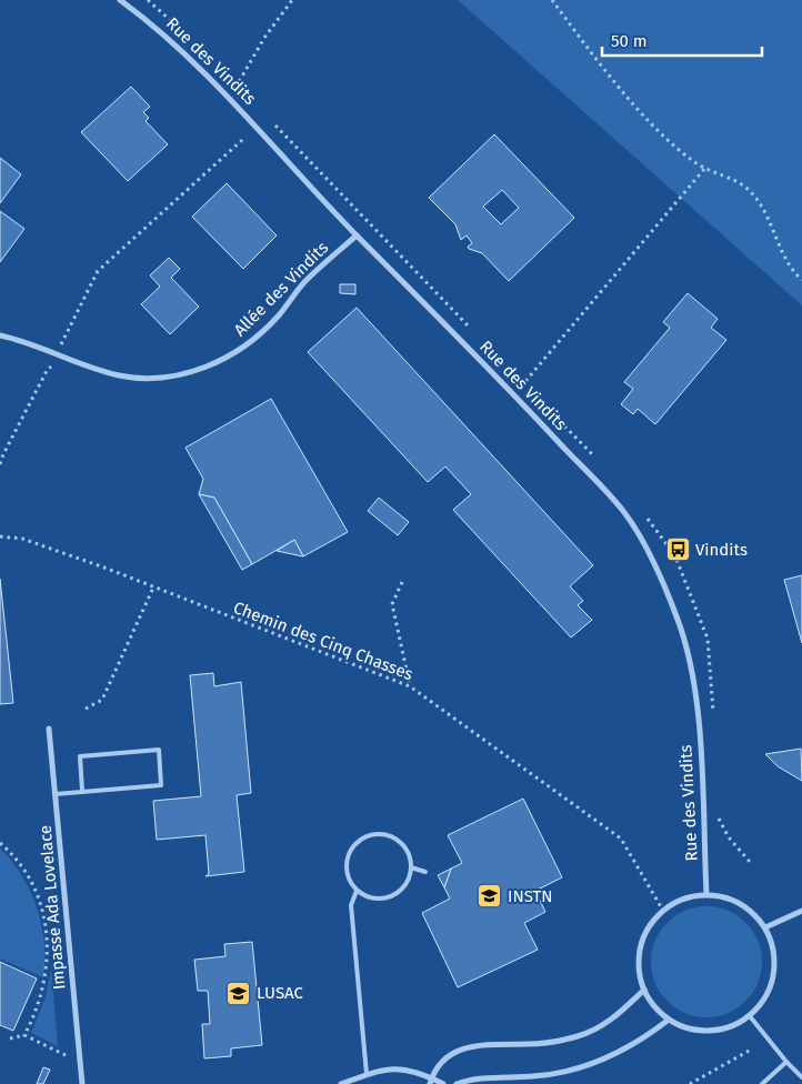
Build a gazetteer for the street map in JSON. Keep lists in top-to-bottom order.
{
  "streets": {
    "street": ["Rue des Vindits", "Allée des Vindits", "Impasse Ada Lovelace"],
    "path": ["Chemin des Cinq Chasses"]
  },
  "crossings": [
    ["Rue des Vindits", "Allée des Vindits"],
    ["Rue des Vindits", "Chemin des Cinq Chasses"]
  ],
  "places": {
    "bus stop": ["Vindits"],
    "school or university": ["INSTN", "LUSAC"]
  },
  "scale_bar": "50 m"
}
